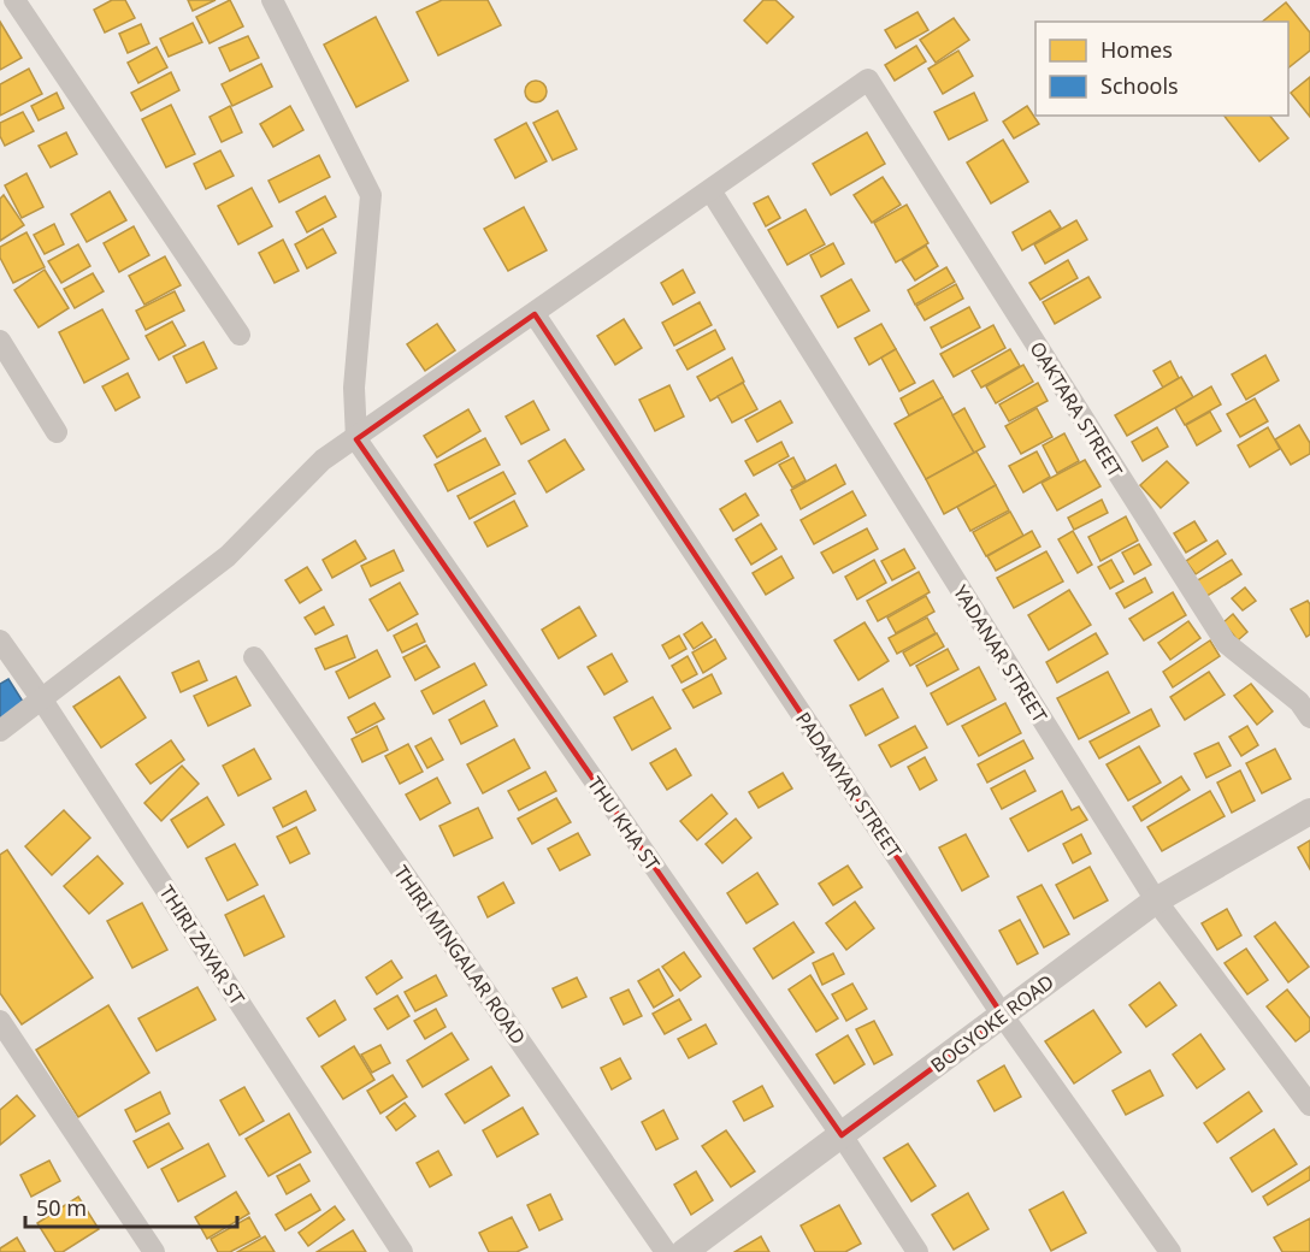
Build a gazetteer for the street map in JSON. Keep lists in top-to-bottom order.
{
  "streets": {
    "street": [
      "OAKTARA STREET",
      "YADANAR STREET",
      "PADAMYAR STREET",
      "THU KHA ST",
      "THIRI ZAYAR ST",
      "THIRI MINGALAR ROAD",
      "BOGYOKE ROAD"
    ]
  },
  "crossings": [
    ["OAKTARA STREET", "YADANAR STREET"],
    ["YADANAR STREET", "BOGYOKE ROAD"],
    ["PADAMYAR STREET", "BOGYOKE ROAD"],
    ["THU KHA ST", "BOGYOKE ROAD"]
  ],
  "legend": ["Homes", "Schools"],
  "scale_bar": "50 m"
}
